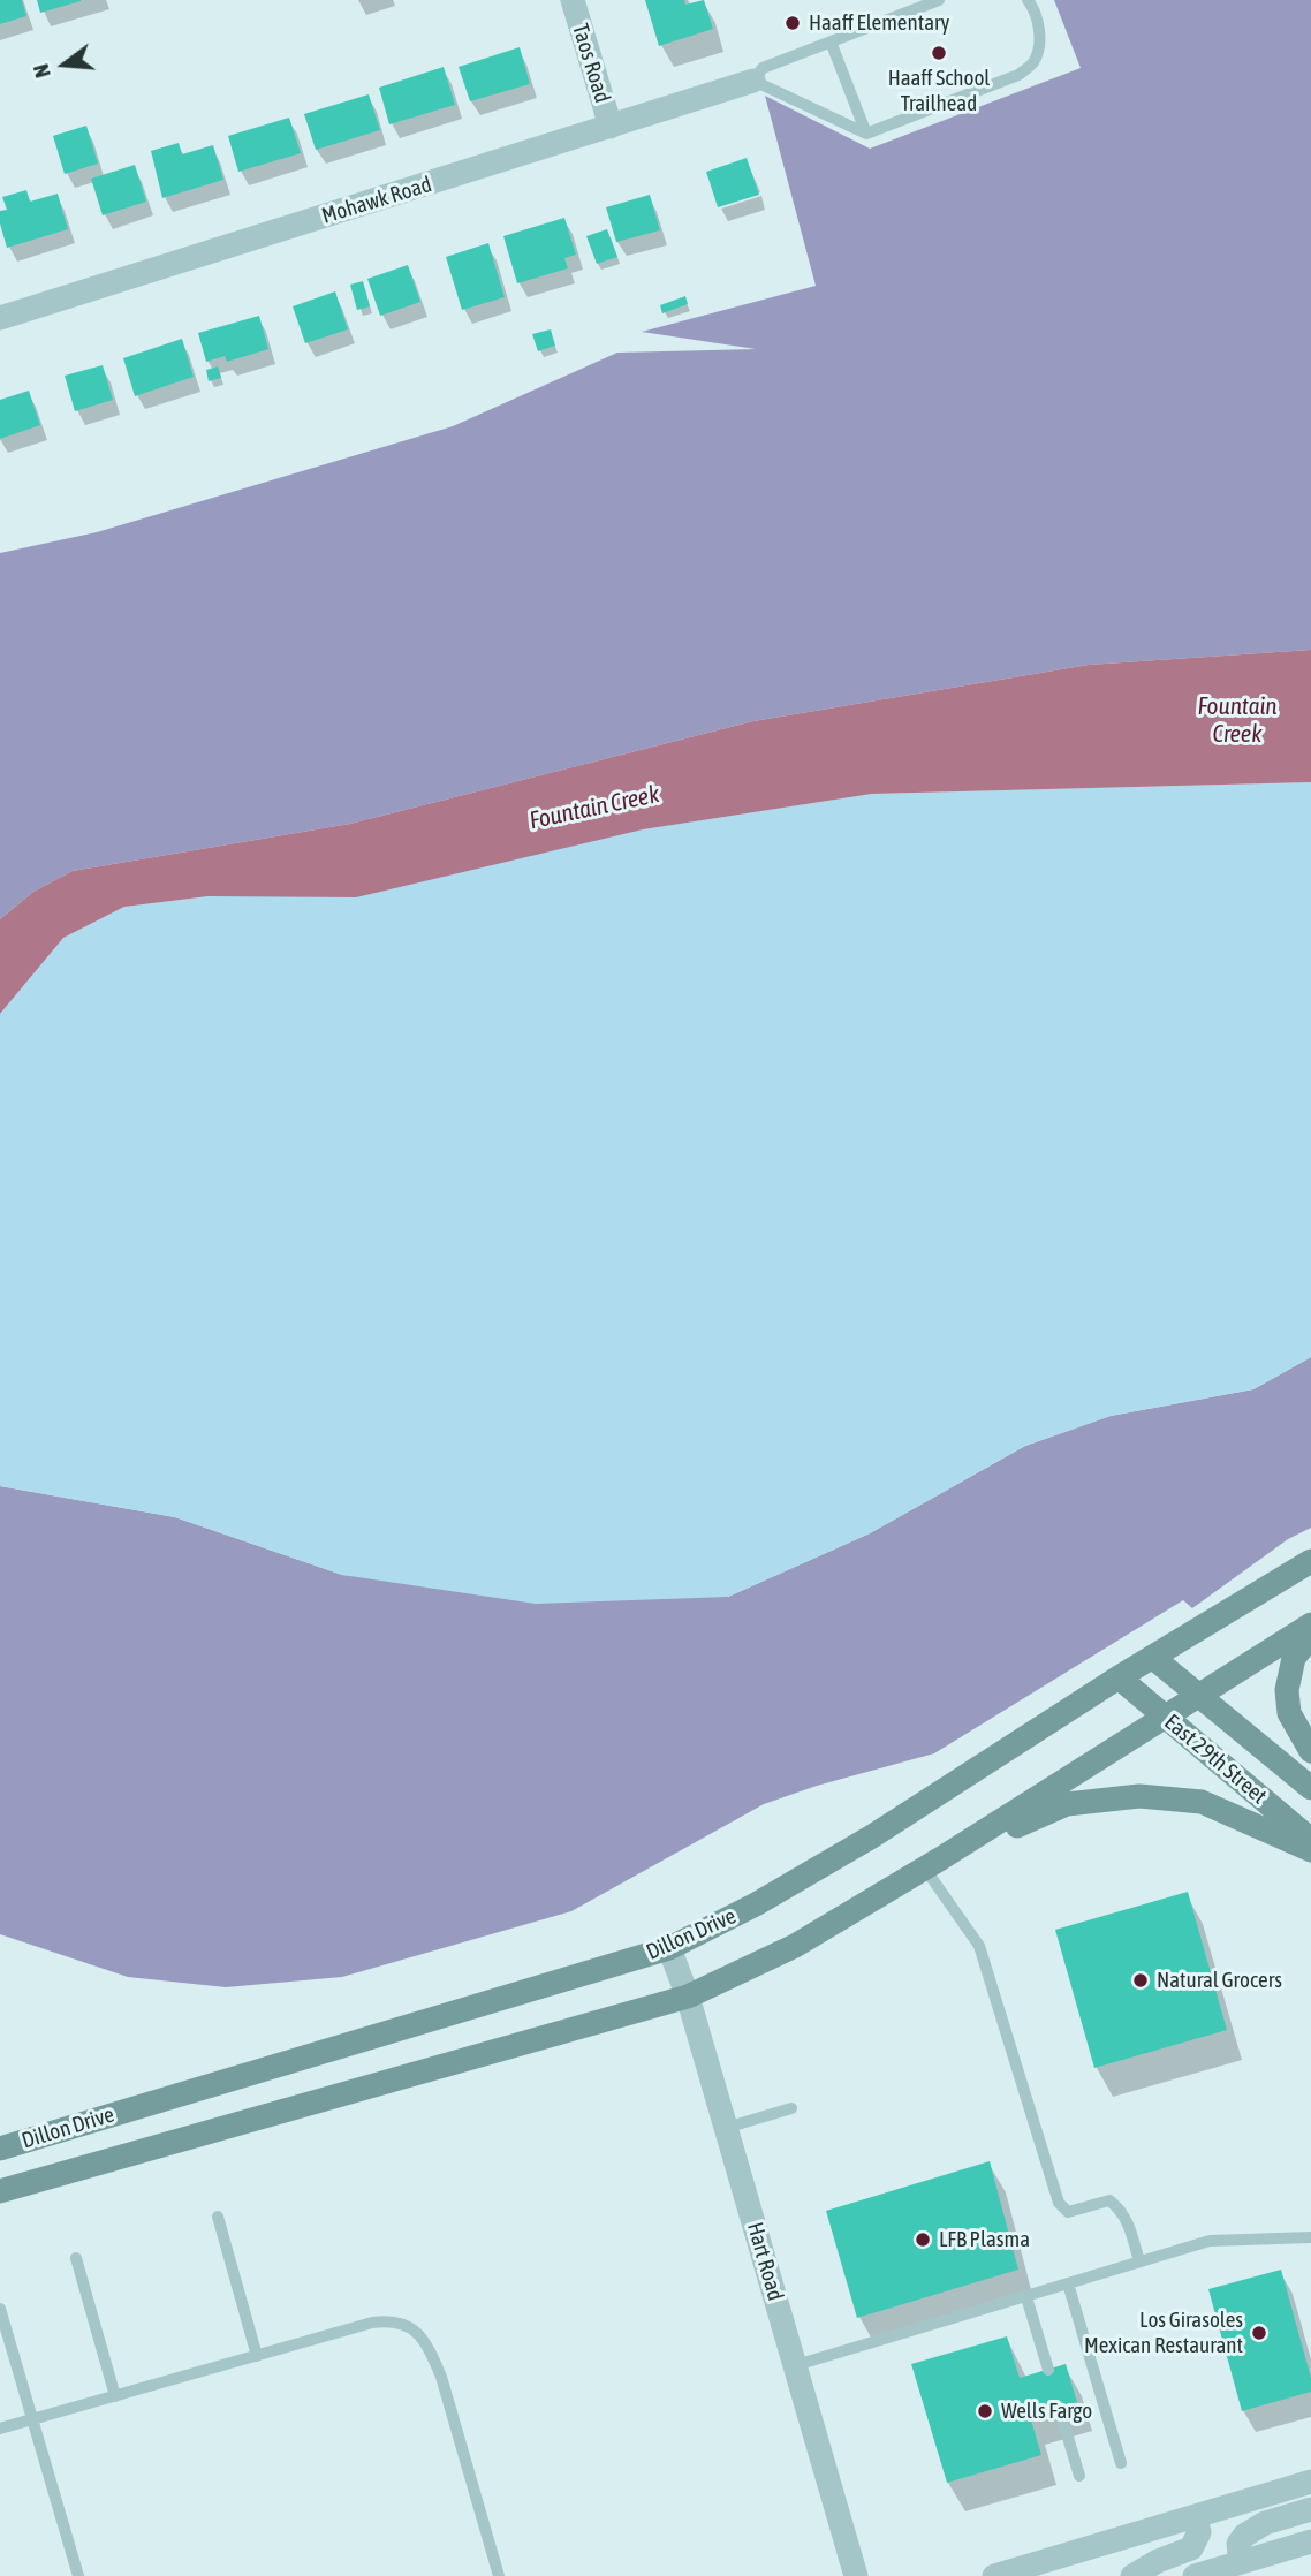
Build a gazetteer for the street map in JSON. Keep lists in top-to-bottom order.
{
  "streets": {
    "main road": ["East 29th Street", "Dillon Drive"],
    "street": ["Taos Road", "Mohawk Road", "Hart Road"]
  },
  "crossings": [
    ["Taos Road", "Mohawk Road"],
    ["East 29th Street", "Dillon Drive"],
    ["Dillon Drive", "Hart Road"]
  ],
  "water": ["Fountain Creek"],
  "places": [
    "Haaff Elementary",
    "Haaff School Trailhead",
    "Natural Grocers",
    "LFB Plasma",
    "Los Girasoles Mexican Restaurant",
    "Wells Fargo"
  ],
  "north": "left"
}
